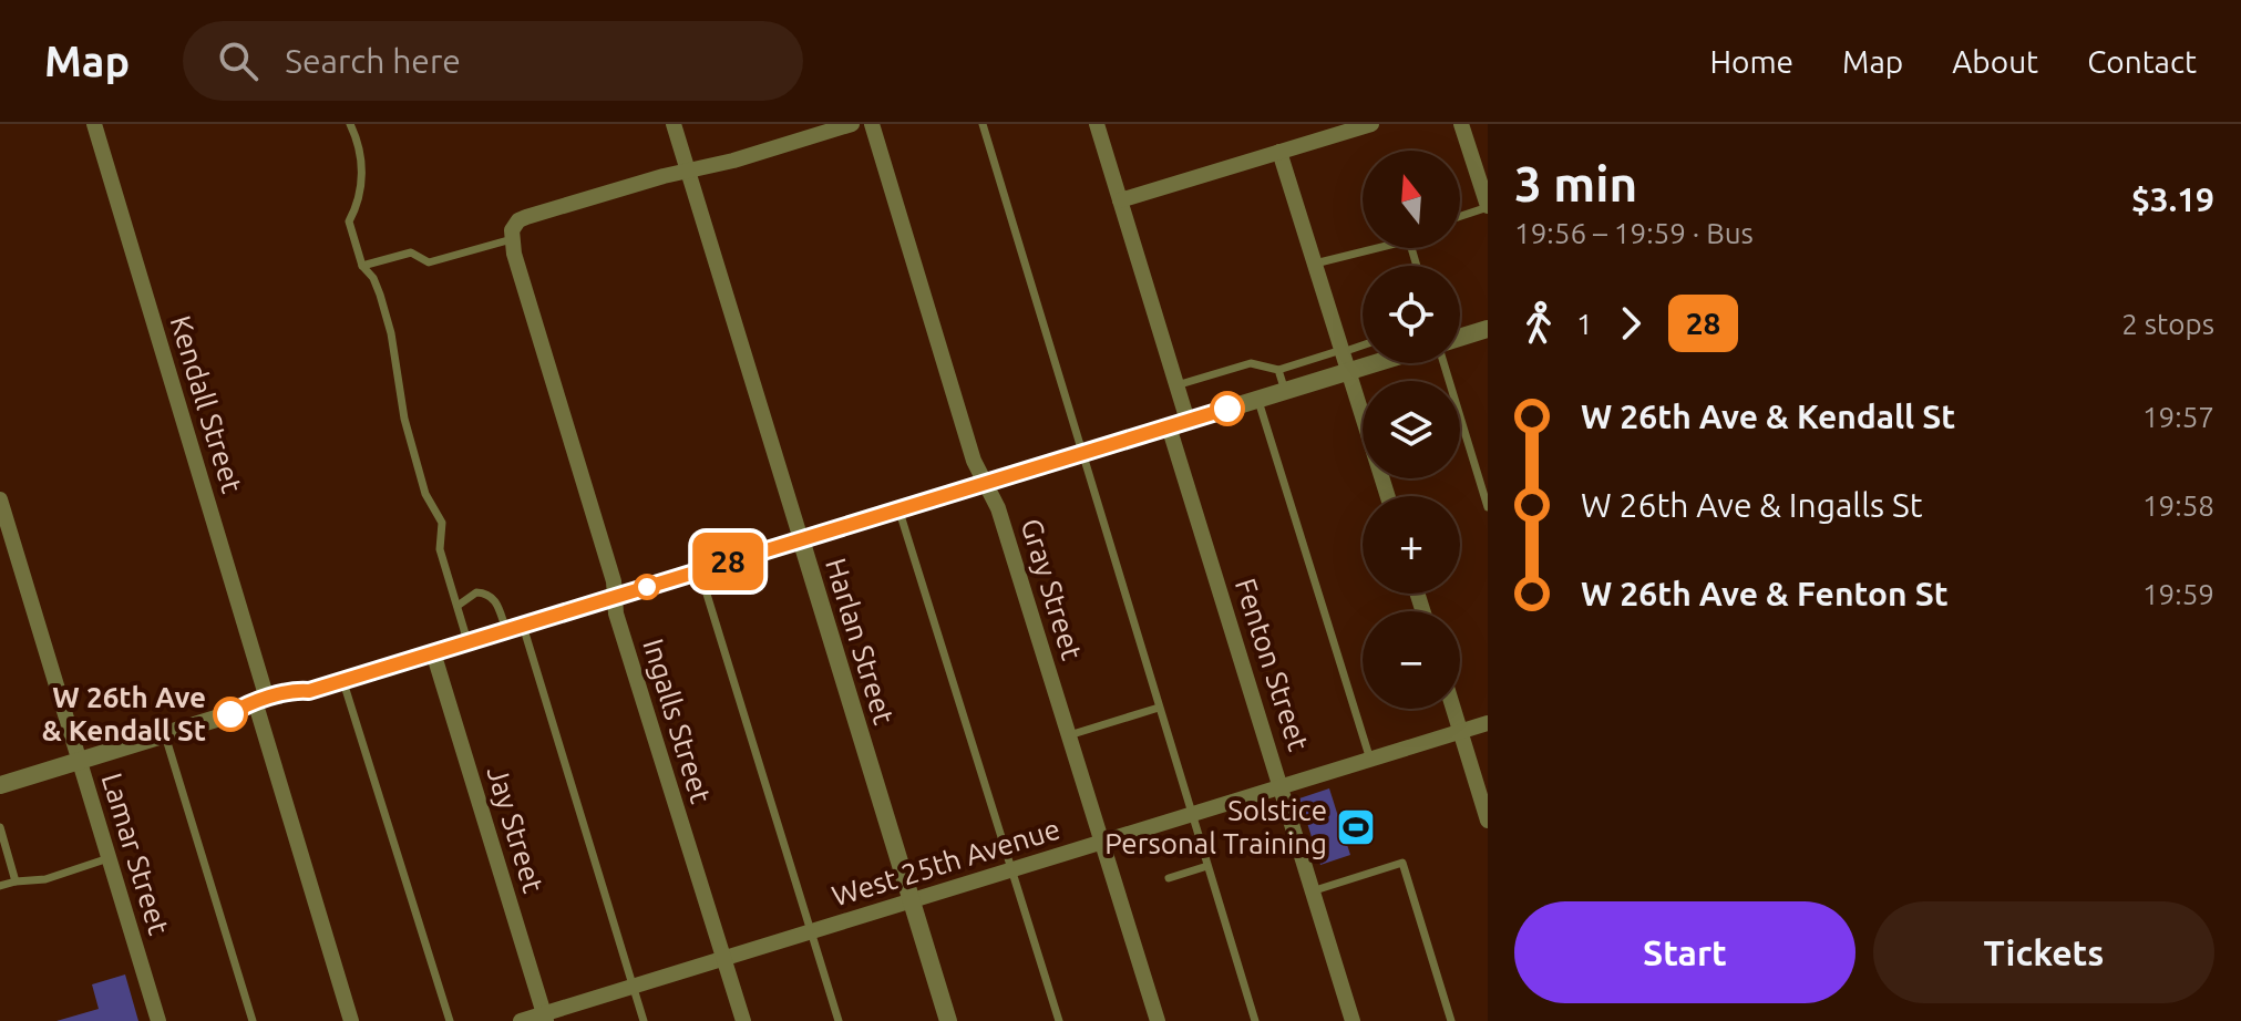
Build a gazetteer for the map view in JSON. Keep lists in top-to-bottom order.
{
  "streets": {
    "street": [
      "Kendall Street",
      "Gray Street",
      "Harlan Street",
      "Fenton Street",
      "Ingalls Street",
      "Jay Street",
      "Lamar Street",
      "West 25th Avenue"
    ]
  },
  "crossings": [
    ["Gray Street", "West 25th Avenue"],
    ["Harlan Street", "West 25th Avenue"],
    ["Fenton Street", "West 25th Avenue"],
    ["Ingalls Street", "West 25th Avenue"],
    ["Jay Street", "West 25th Avenue"]
  ],
  "places": {
    "other": ["W 26th Ave & Kendall St"],
    "sports": ["Solstice Personal Training"]
  },
  "lines": ["bus line 28"],
  "north": "top",
  "page": {
    "header": "Map",
    "search": "Search here",
    "nav": [
      "Home",
      "Map",
      "About",
      "Contact"
    ],
    "on_map": "28",
    "heading": ["3 min", "19:56 – 19:59 · Bus", "$3.19"],
    "map_buttons": ["+", "−"],
    "legs": ["1", "28", "2 stops"],
    "list": [
      {
        "name": "W 26th Ave & Kendall St",
        "value": "19:57"
      },
      {
        "name": "W 26th Ave & Ingalls St",
        "value": "19:58"
      },
      {
        "name": "W 26th Ave & Fenton St",
        "value": "19:59"
      }
    ],
    "buttons": ["Start", "Tickets"]
  }
}
